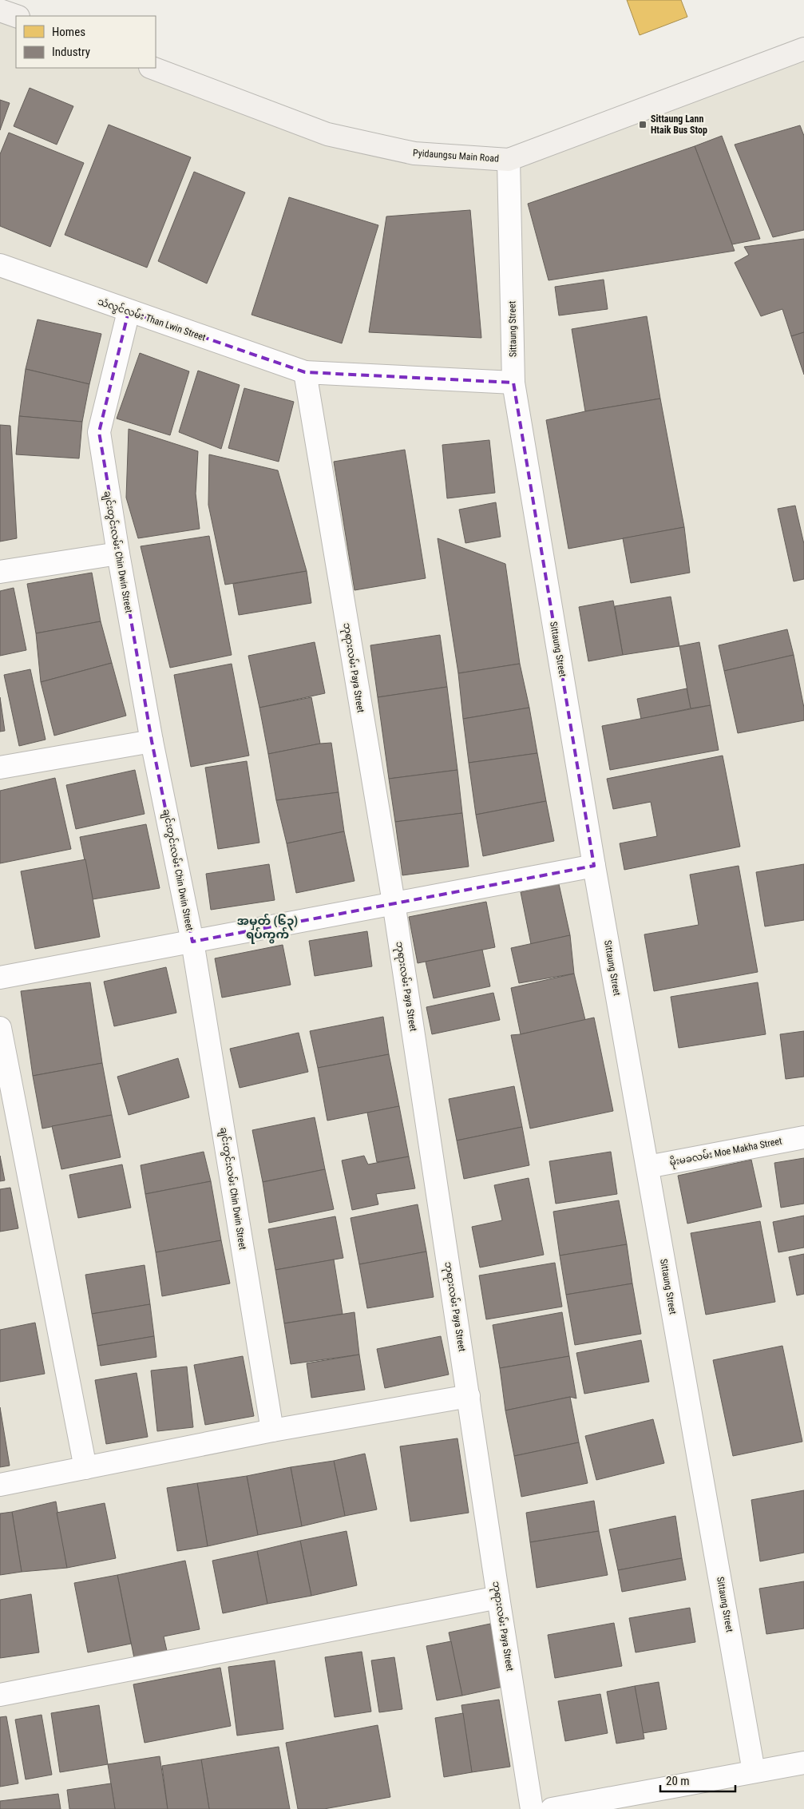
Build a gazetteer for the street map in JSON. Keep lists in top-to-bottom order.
{
  "streets": {
    "main road": ["Pyidaungsu Main Road"],
    "street": [
      "သံလွင်လမ်း Than Lwin Street",
      "Sittaung Street",
      "ချင်းတွင်းလမ်း Chin Dwin Street",
      "ဘုရားလမ်း Paya Street",
      "မိုးမခလမ်း Moe Makha Street"
    ]
  },
  "crossings": [
    ["Pyidaungsu Main Road", "Sittaung Street"],
    ["သံလွင်လမ်း Than Lwin Street", "ချင်းတွင်းလမ်း Chin Dwin Street"],
    ["သံလွင်လမ်း Than Lwin Street", "ဘုရားလမ်း Paya Street"],
    ["Sittaung Street", "မိုးမခလမ်း Moe Makha Street"]
  ],
  "districts": ["အမှတ် (၆၃) ရပ်ကွက်"],
  "places": {
    "transit": ["Sittaung Lann Htaik Bus Stop"]
  },
  "legend": ["Homes", "Industry"],
  "scale_bar": "20 m"
}
